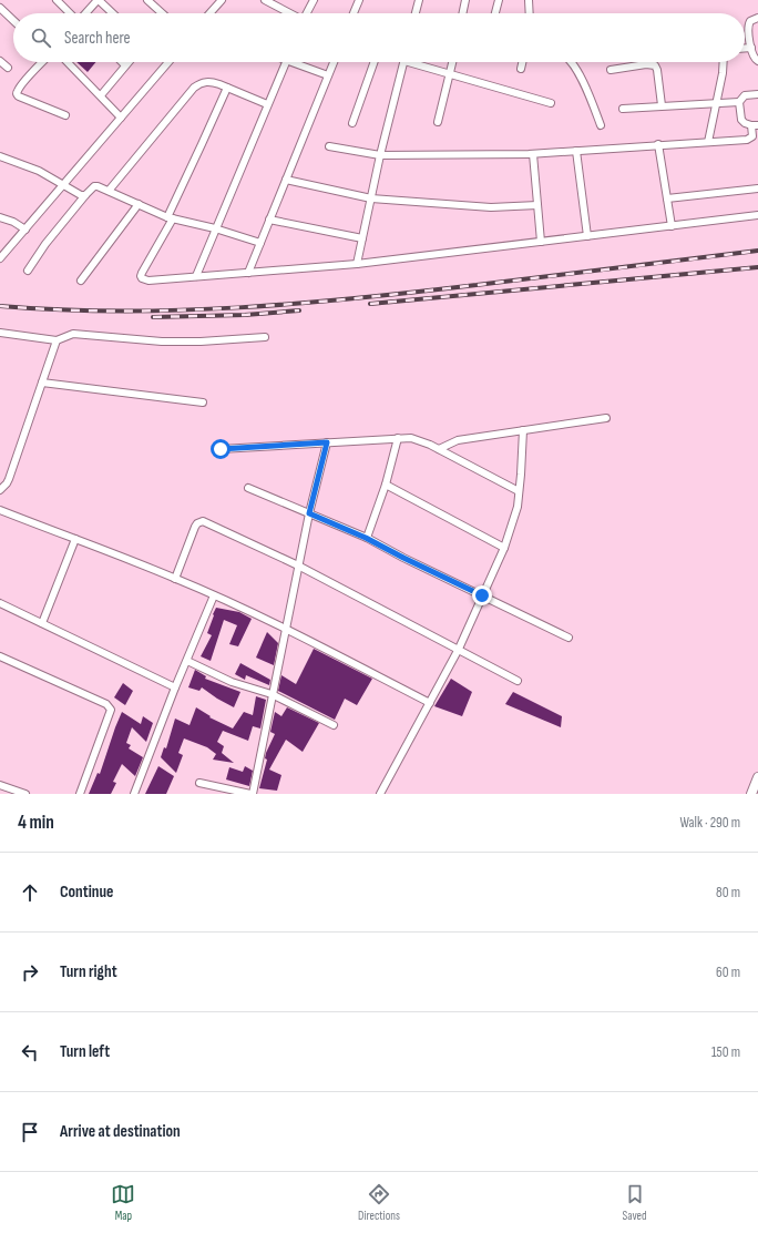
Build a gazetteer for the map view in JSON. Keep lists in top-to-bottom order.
{
  "page": {
    "search": "Search here",
    "heading": ["4 min", "Walk · 290 m"],
    "list": [
      ["Continue", "80 m"],
      ["Turn right", "60 m"],
      ["Turn left", "150 m"],
      "Arrive at destination"
    ],
    "nav": ["Map", "Directions", "Saved"]
  }
}
